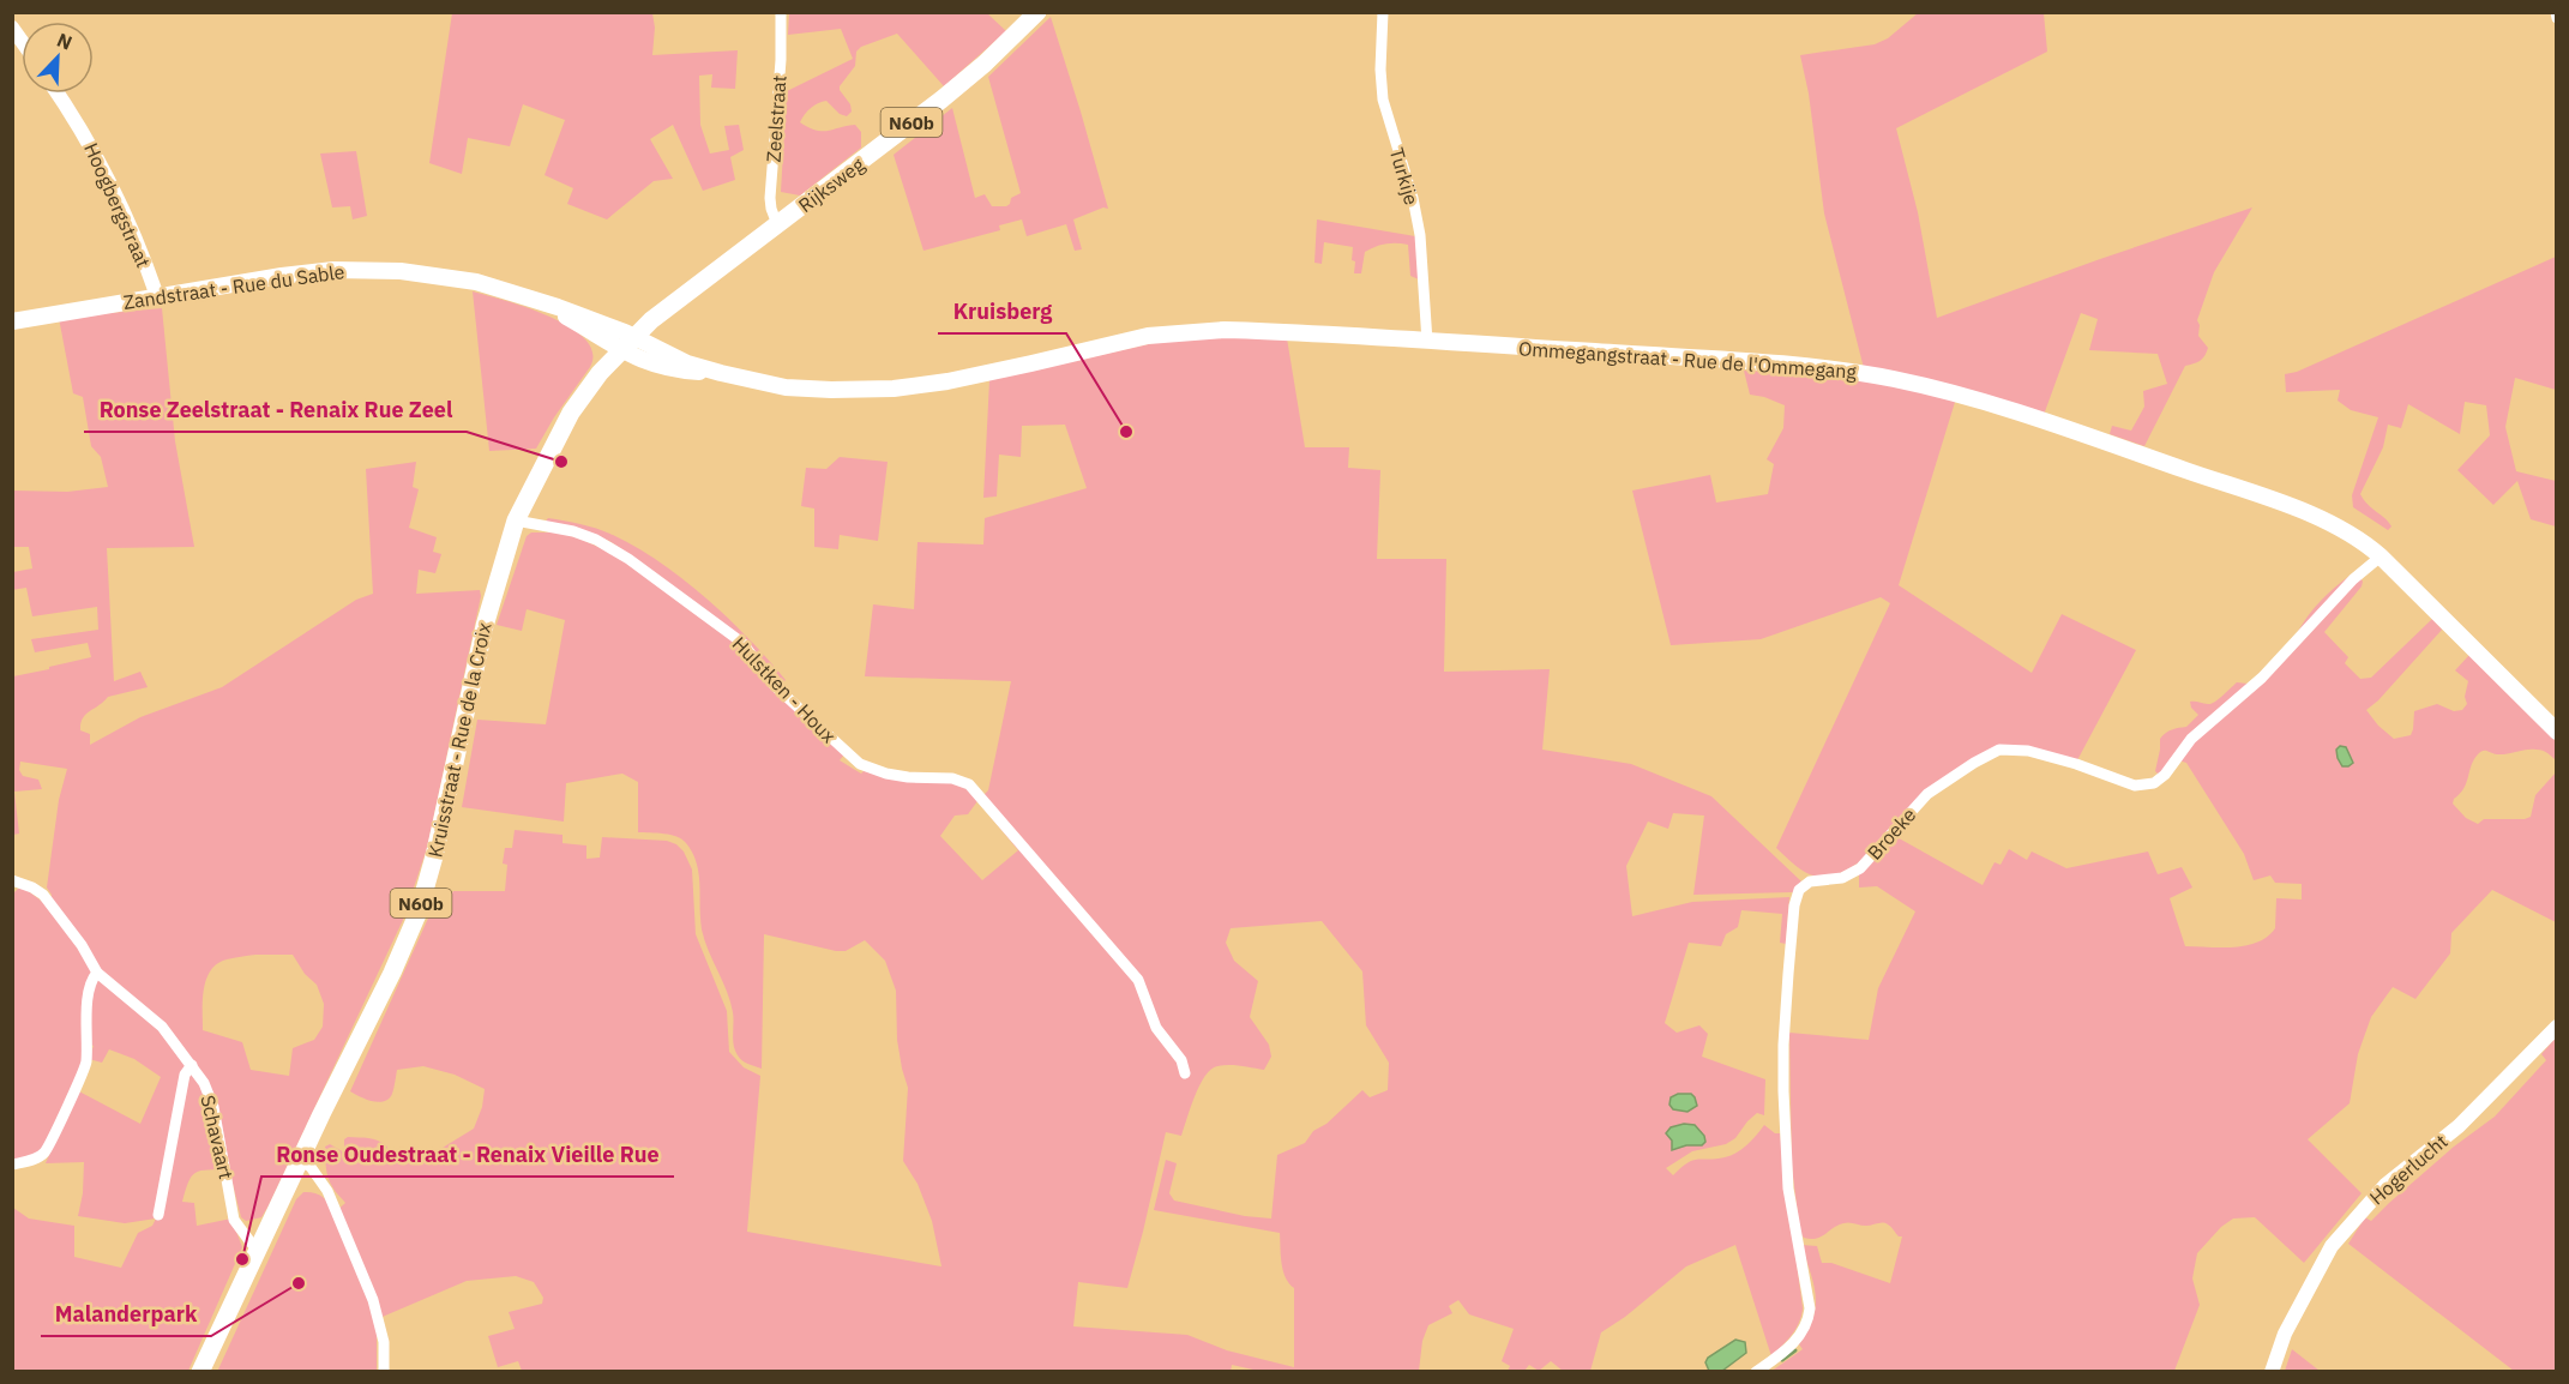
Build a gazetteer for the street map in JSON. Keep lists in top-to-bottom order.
{
  "streets": {
    "main road": [
      "N60b",
      "Rijksweg",
      "Zandstraat - Rue du Sable",
      "Ommegangstraat - Rue de l'Ommegang",
      "Kruisstraat - Rue de la Croix"
    ],
    "street": [
      "Zeelstraat",
      "Turkije",
      "Hoogbergstraat",
      "Hulstken - Houx",
      "Broeke",
      "Schavaart",
      "Hogerlucht"
    ]
  },
  "crossings": [
    ["Zeelstraat", "Rijksweg"],
    ["Turkije", "Ommegangstraat - Rue de l'Ommegang"],
    ["Rijksweg", "Zandstraat - Rue du Sable"],
    ["Rijksweg", "Ommegangstraat - Rue de l'Ommegang"],
    ["Rijksweg", "Kruisstraat - Rue de la Croix"],
    ["Hoogbergstraat", "Zandstraat - Rue du Sable"],
    ["Zandstraat - Rue du Sable", "Ommegangstraat - Rue de l'Ommegang"],
    ["Zandstraat - Rue du Sable", "Kruisstraat - Rue de la Croix"],
    ["Ommegangstraat - Rue de l'Ommegang", "Kruisstraat - Rue de la Croix"],
    ["Ommegangstraat - Rue de l'Ommegang", "Broeke"],
    ["Hulstken - Houx", "Kruisstraat - Rue de la Croix"],
    ["Kruisstraat - Rue de la Croix", "Schavaart"]
  ],
  "places": [
    "Kruisberg",
    "Ronse Zeelstraat - Renaix Rue Zeel",
    "Ronse Oudestraat - Renaix Vieille Rue",
    "Malanderpark"
  ],
  "north": "top right"
}
